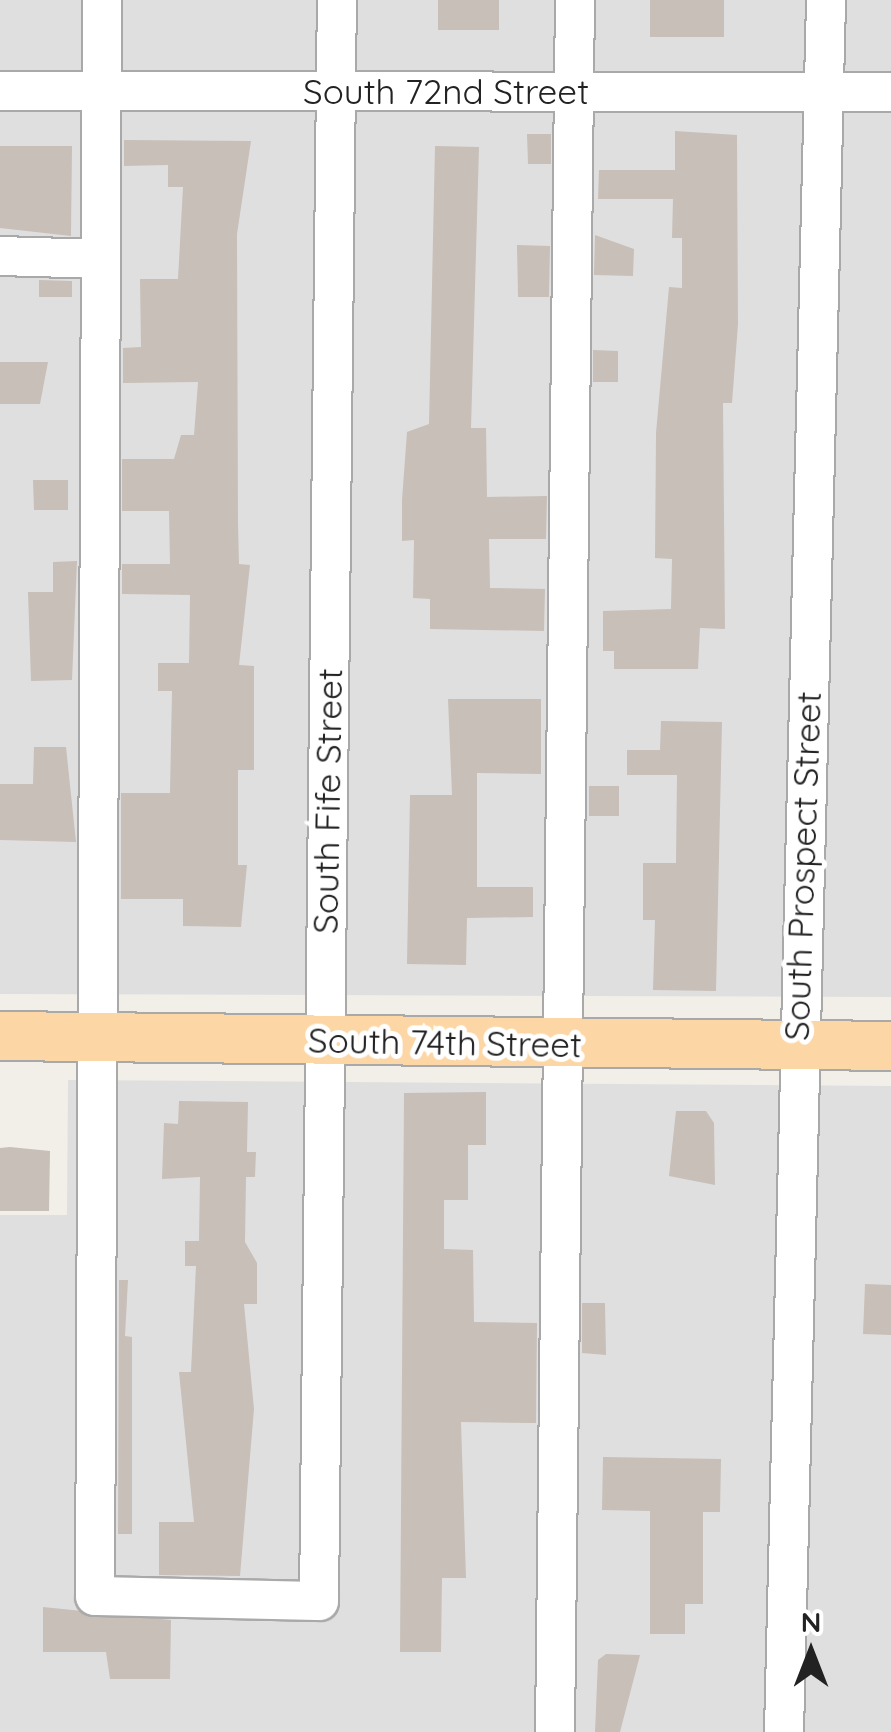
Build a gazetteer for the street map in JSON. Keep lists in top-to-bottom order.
{
  "streets": {
    "main road": ["South 74th Street"],
    "street": ["South 72nd Street", "South Fife Street", "South Prospect Street"]
  },
  "crossings": [
    ["South 72nd Street", "South Fife Street"],
    ["South 72nd Street", "South Prospect Street"],
    ["South Fife Street", "South 74th Street"],
    ["South Prospect Street", "South 74th Street"]
  ],
  "north": "top"
}
